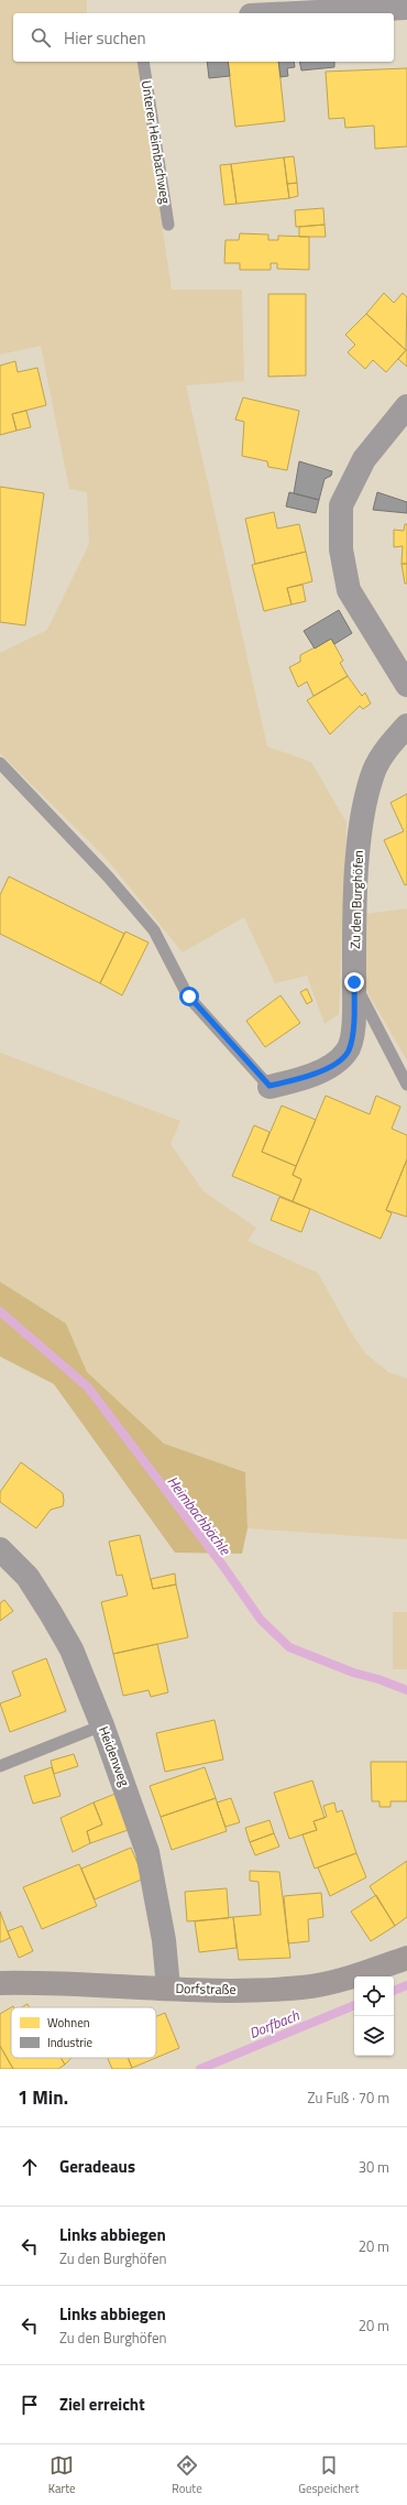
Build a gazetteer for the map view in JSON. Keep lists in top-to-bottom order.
{
  "streets": {
    "main road": ["Dorfstraße"],
    "street": ["Zu den Burghöfen", "Heidenweg"],
    "lane": ["Unterer Heimbachweg"]
  },
  "crossings": [
    ["Heidenweg", "Dorfstraße"]
  ],
  "water": ["Heimbachbächle", "Dorfbach"],
  "legend": ["Wohnen", "Industrie"],
  "page": {
    "search": "Hier suchen",
    "heading": ["1 Min.", "Zu Fuß · 70 m"],
    "list": [
      ["Geradeaus", "30 m"],
      ["Links abbiegen", "Zu den Burghöfen", "20 m"],
      ["Links abbiegen", "Zu den Burghöfen", "20 m"],
      "Ziel erreicht"
    ],
    "nav": ["Karte", "Route", "Gespeichert"]
  }
}
